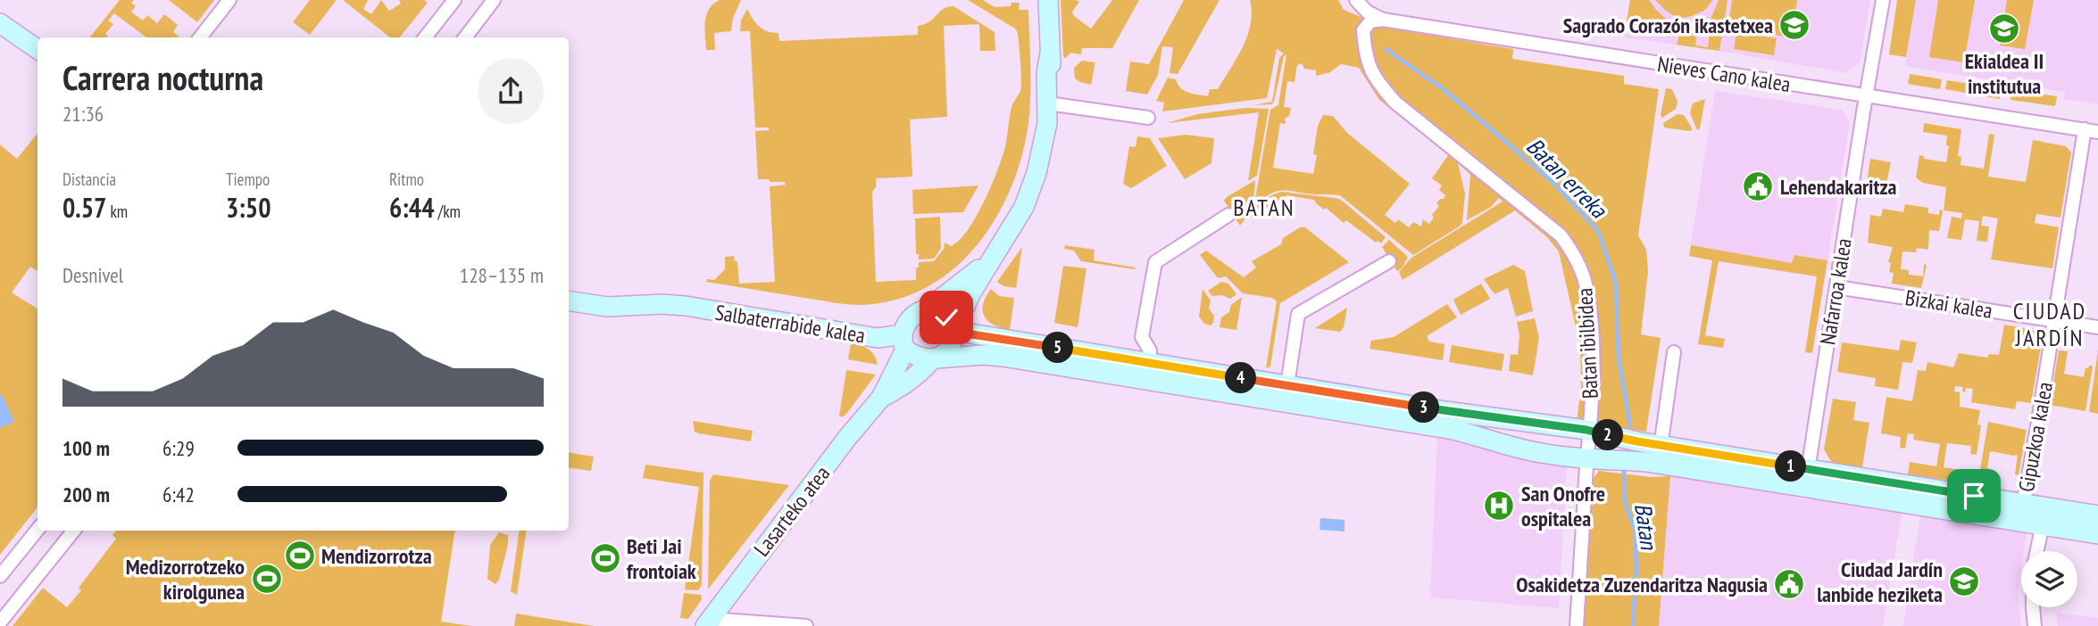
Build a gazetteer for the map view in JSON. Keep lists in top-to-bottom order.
{
  "streets": {
    "street": [
      "Nieves Cano kalea",
      "Nafarroa kalea",
      "Bizkai kalea",
      "Salbaterrabide kalea",
      "Batan ibilbidea",
      "Gipuzkoa kalea",
      "Lasarteko atea"
    ]
  },
  "crossings": [
    ["Nieves Cano kalea", "Nafarroa kalea"],
    ["Nieves Cano kalea", "Batan ibilbidea"],
    ["Nieves Cano kalea", "Gipuzkoa kalea"],
    ["Nafarroa kalea", "Bizkai kalea"],
    ["Bizkai kalea", "Gipuzkoa kalea"],
    ["Salbaterrabide kalea", "Lasarteko atea"]
  ],
  "districts": ["BATAN", "CIUDAD JARDÍN"],
  "water": ["Batan erreka", "Batan"],
  "places": {
    "school or university": ["Sagrado Corazón ikastetxea", "Ekialdea II institutua", "Ciudad Jardín lanbide heziketa"],
    "public building": ["Lehendakaritza", "Osakidetza Zuzendaritza Nagusia"],
    "hospital": ["San Onofre ospitalea"],
    "sports": ["Mendizorrotza", "Beti Jai frontoiak", "Medizorrotzeko kirolgunea"]
  },
  "page": {
    "heading": ["Carrera nocturna", "21:36"],
    "stats": [
      ["Distancia", "0.57 km"],
      ["Tiempo", "3:50"],
      ["Ritmo", "6:44 /km"]
    ],
    "chart": ["Desnivel", "128–135 m"],
    "pins": [
      "5",
      "4",
      "3",
      "2",
      "1"
    ],
    "list": [
      {
        "name": "100 m",
        "note": "6:29"
      },
      {
        "name": "200 m",
        "note": "6:42"
      }
    ]
  }
}
